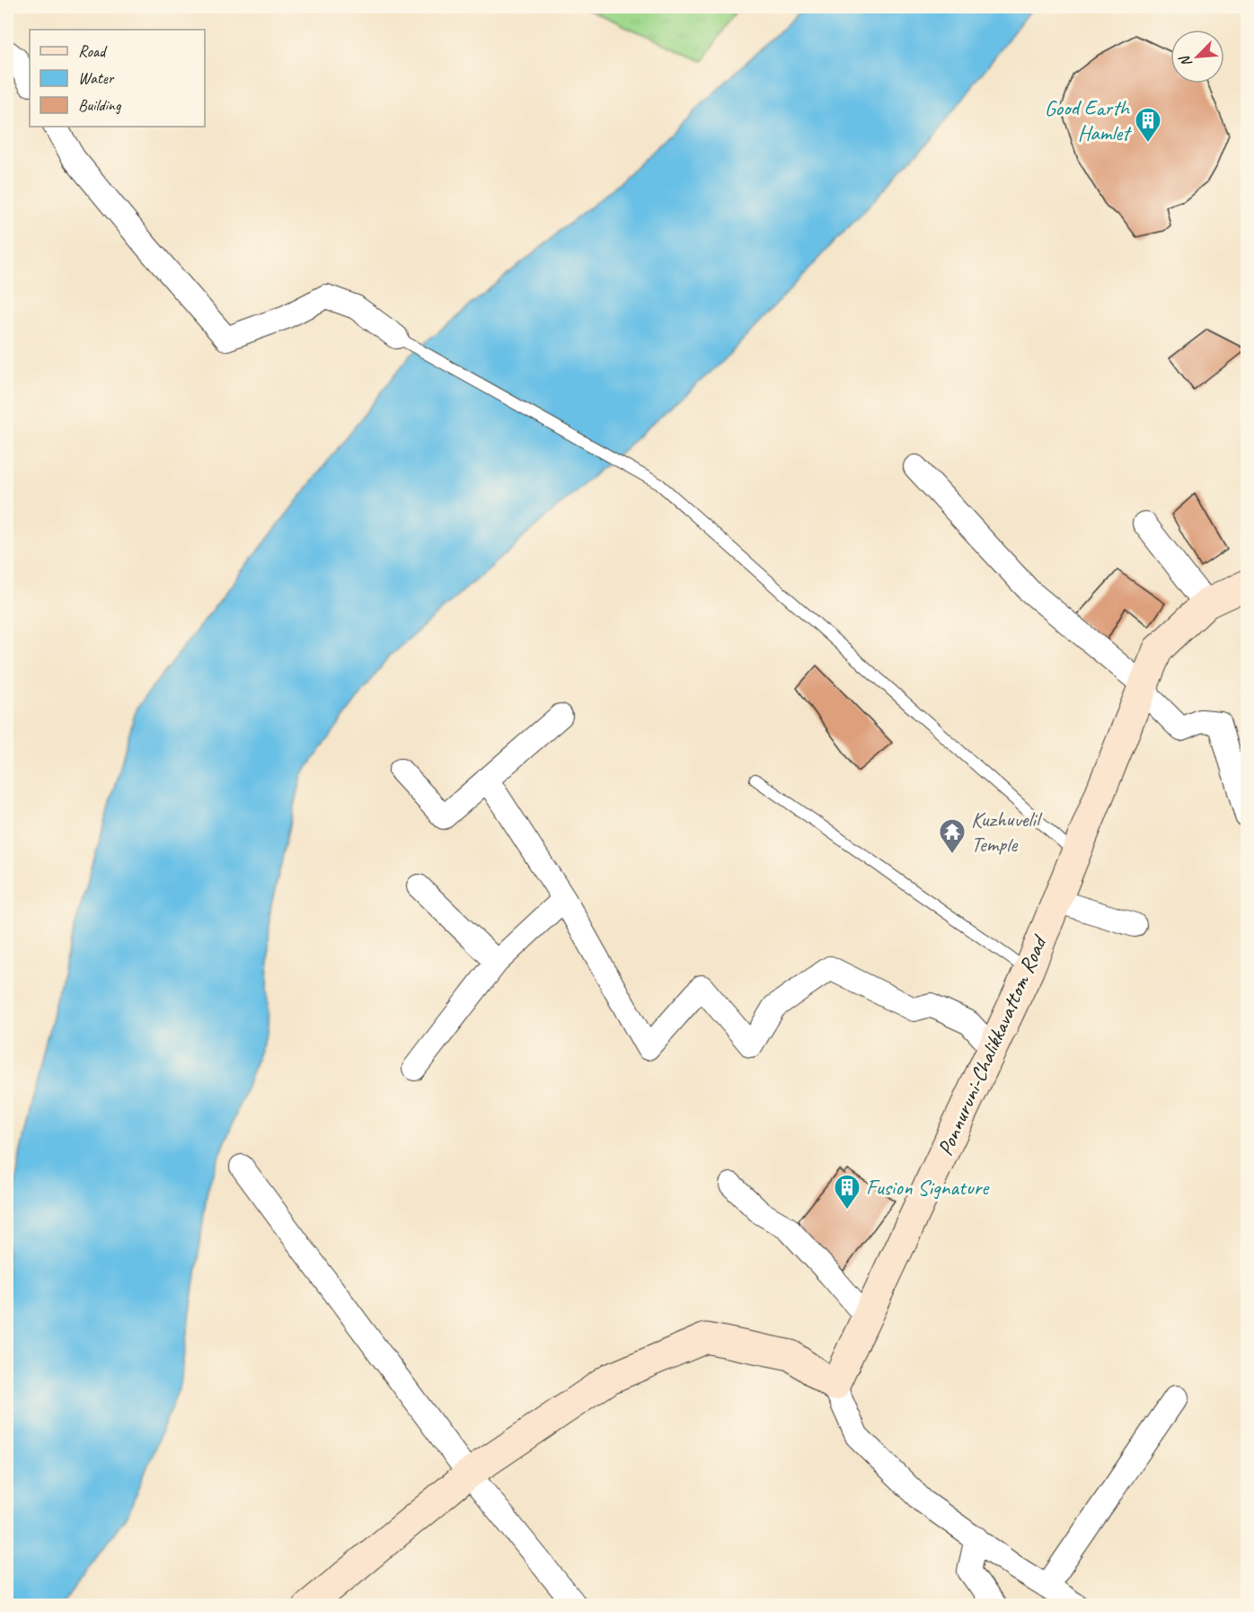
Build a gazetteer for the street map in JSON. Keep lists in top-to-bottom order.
{
  "streets": {
    "street": ["Ponnuruni-Chalikkavattom Road"]
  },
  "places": {
    "building": ["Good Earth Hamlet", "Fusion Signature"],
    "temple": ["Kuzhuvelil Temple"]
  },
  "legend": ["Road", "Water", "Building"],
  "north": "bottom left"
}
